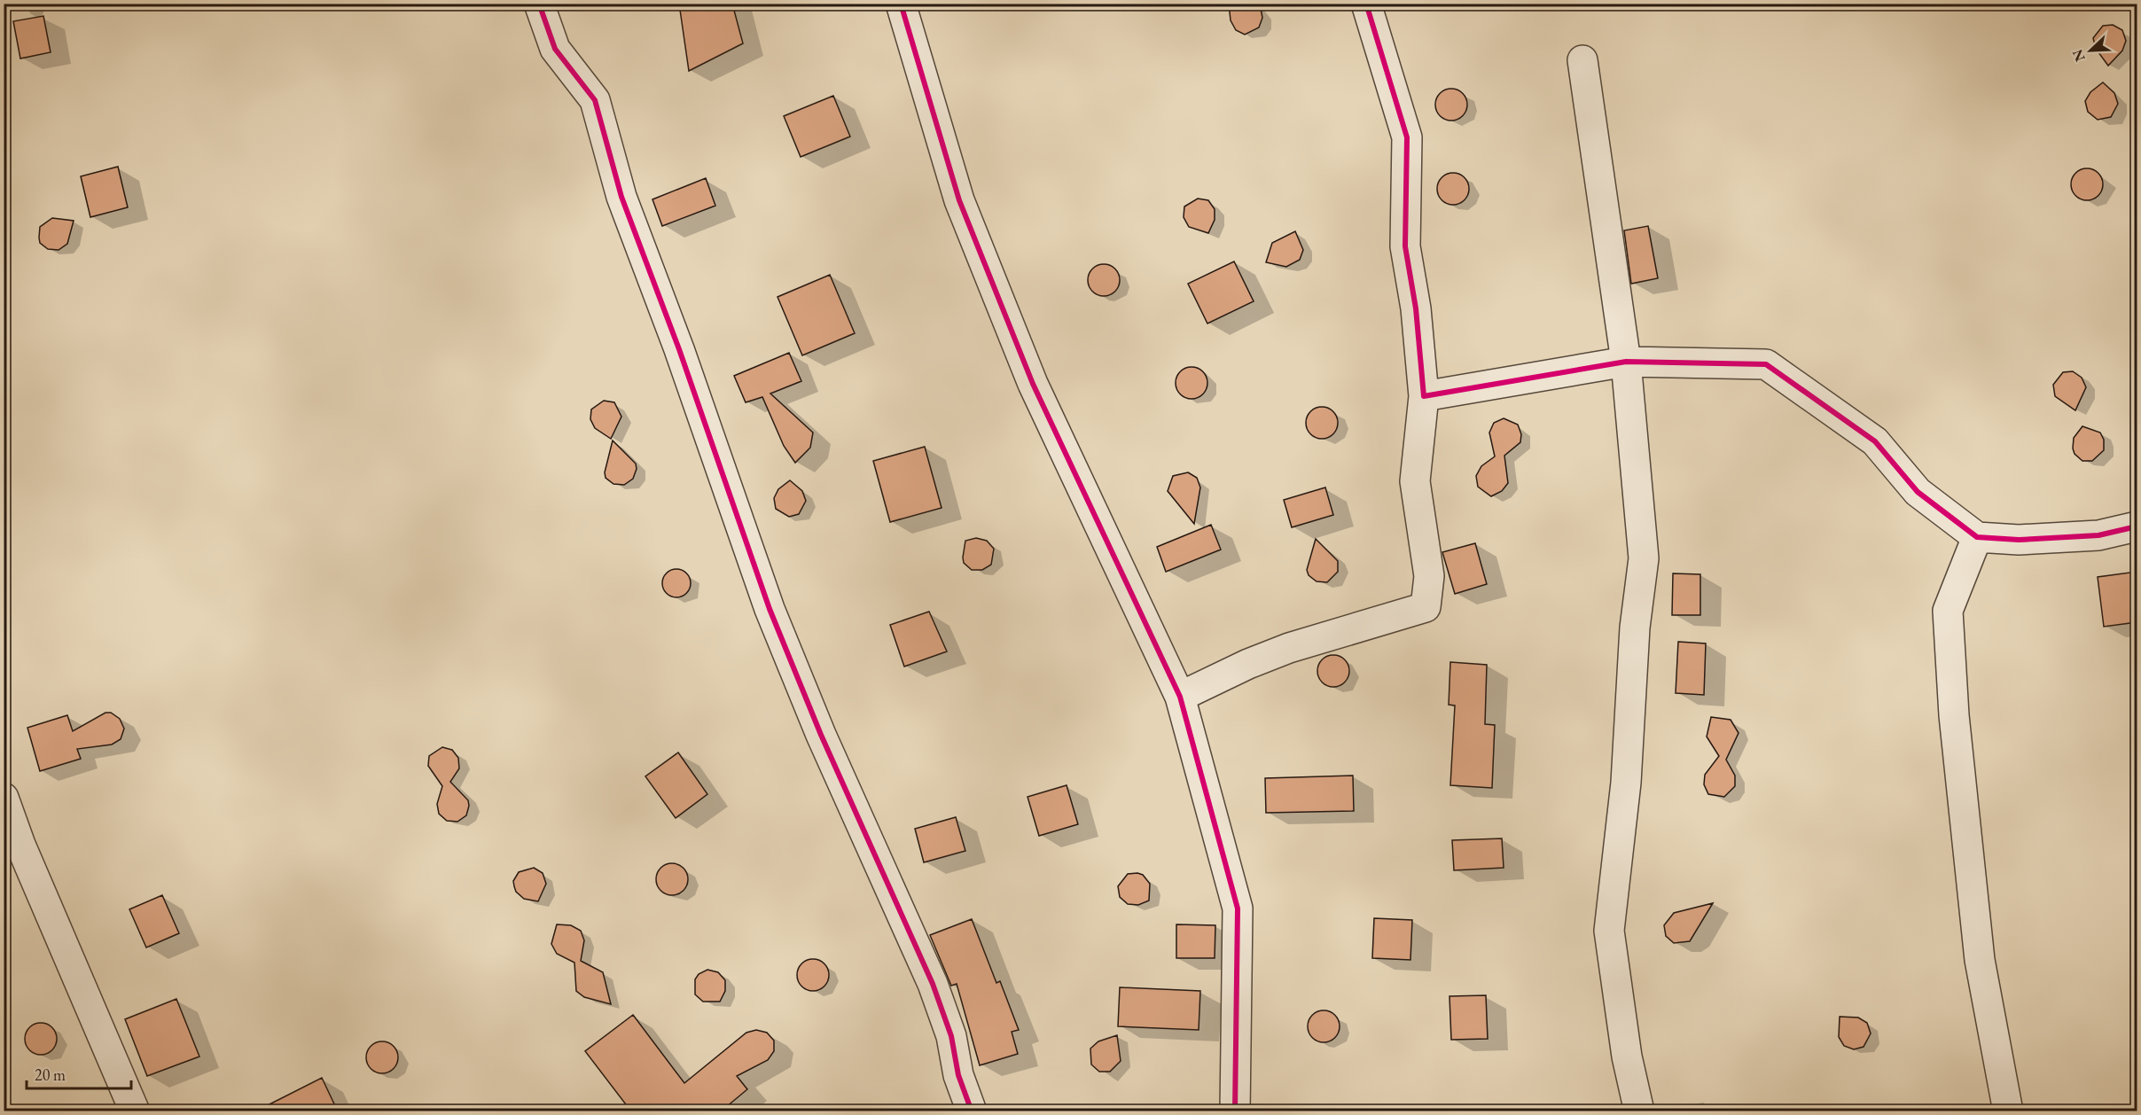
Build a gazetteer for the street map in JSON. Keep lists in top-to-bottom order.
{
  "scale_bar": "20 m",
  "north": "bottom left"
}
